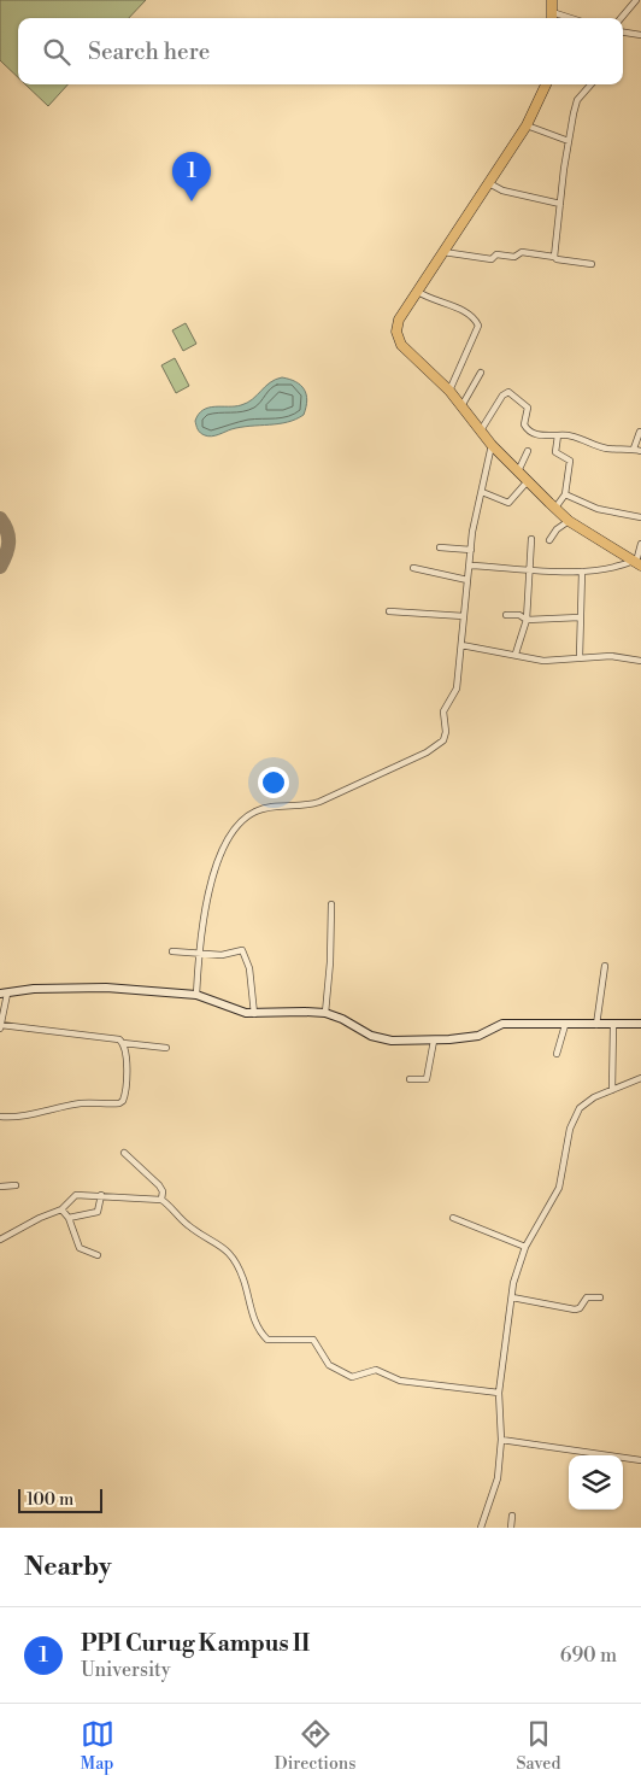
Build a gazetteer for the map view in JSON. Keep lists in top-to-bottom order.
{
  "scale_bar": "100 m",
  "page": {
    "search": "Search here",
    "pins": "1",
    "scale": "100 m",
    "heading": "Nearby",
    "list": [
      {
        "mark": "1",
        "name": "PPI Curug Kampus II",
        "note": "University",
        "value": "690 m"
      }
    ],
    "nav": ["Map", "Directions", "Saved"]
  }
}
